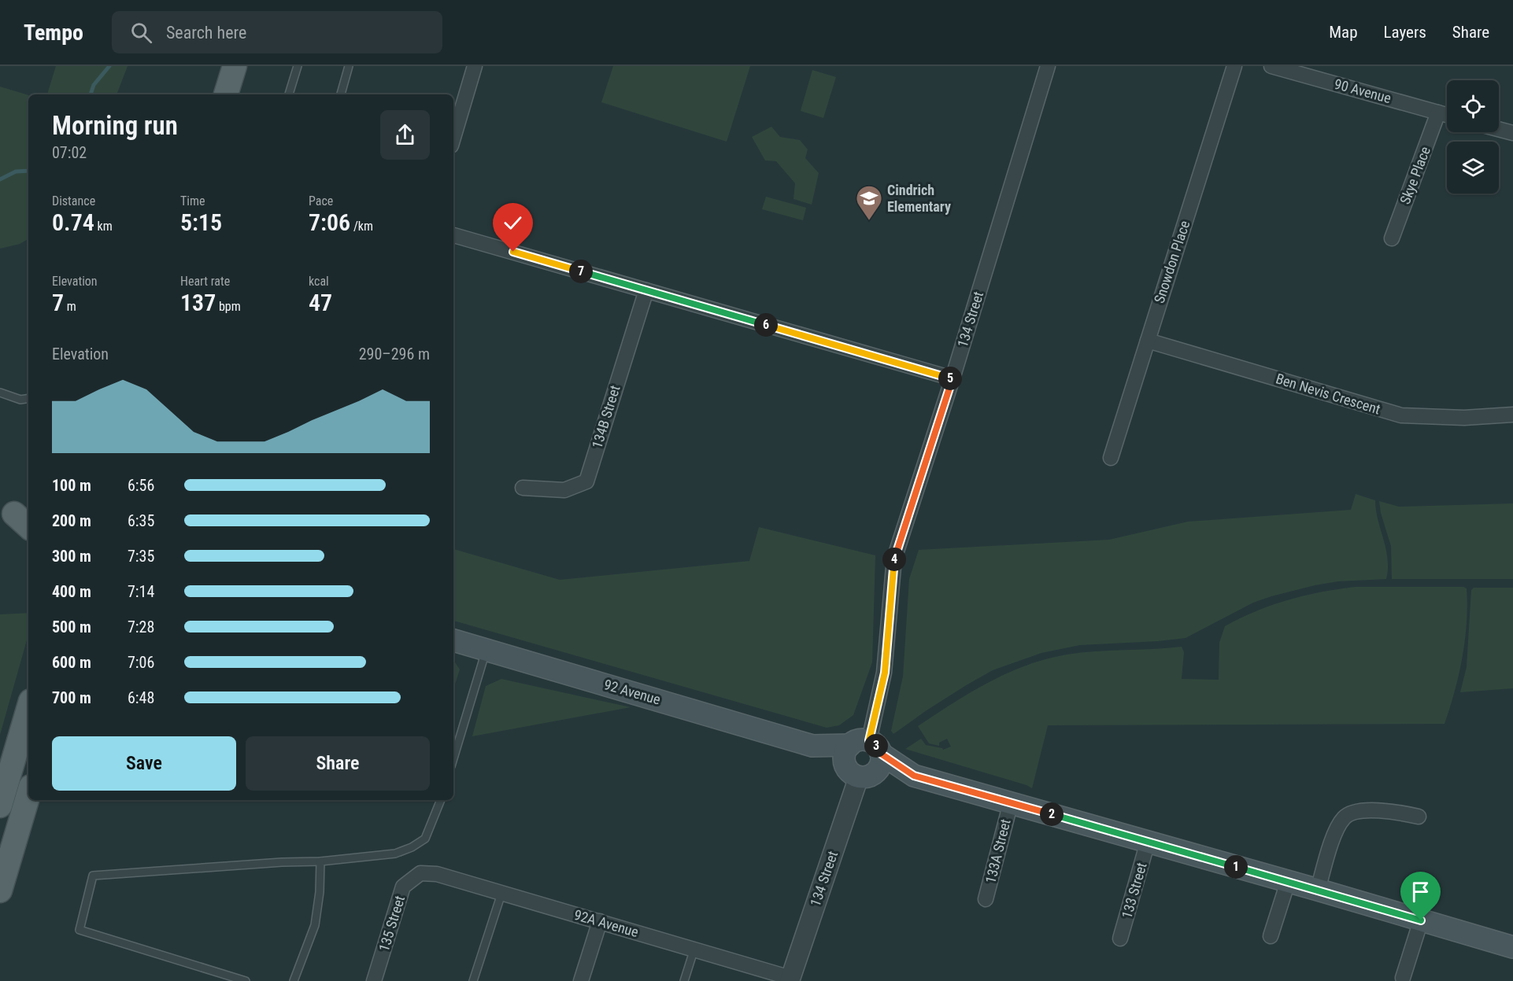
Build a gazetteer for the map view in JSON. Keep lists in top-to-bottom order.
{
  "streets": {
    "main road": ["92 Avenue"],
    "street": [
      "90 Avenue",
      "Skye Place",
      "Snowdon Place",
      "134 Street",
      "Ben Nevis Crescent",
      "134B Street",
      "133A Street",
      "133 Street",
      "135 Street",
      "92A Avenue"
    ]
  },
  "crossings": [
    ["90 Avenue", "Skye Place"],
    ["Snowdon Place", "Ben Nevis Crescent"],
    ["134 Street", "92 Avenue"],
    ["134 Street", "92A Avenue"],
    ["135 Street", "92A Avenue"]
  ],
  "places": {
    "school or university": ["Cindrich Elementary"]
  },
  "page": {
    "header": "Tempo",
    "search": "Search here",
    "nav": ["Map", "Layers", "Share"],
    "heading": ["Morning run", "07:02"],
    "stats": [
      ["Distance", "0.74 km"],
      ["Time", "5:15"],
      ["Pace", "7:06 /km"],
      ["Elevation", "7 m"],
      ["Heart rate", "137 bpm"],
      ["kcal", "47"]
    ],
    "pins": [
      "7",
      "6",
      "5",
      "4",
      "3",
      "2",
      "1"
    ],
    "chart": ["Elevation", "290–296 m"],
    "list": [
      {
        "name": "100 m",
        "note": "6:56"
      },
      {
        "name": "200 m",
        "note": "6:35"
      },
      {
        "name": "300 m",
        "note": "7:35"
      },
      {
        "name": "400 m",
        "note": "7:14"
      },
      {
        "name": "500 m",
        "note": "7:28"
      },
      {
        "name": "600 m",
        "note": "7:06"
      },
      {
        "name": "700 m",
        "note": "6:48"
      }
    ],
    "buttons": ["Save", "Share"]
  }
}
